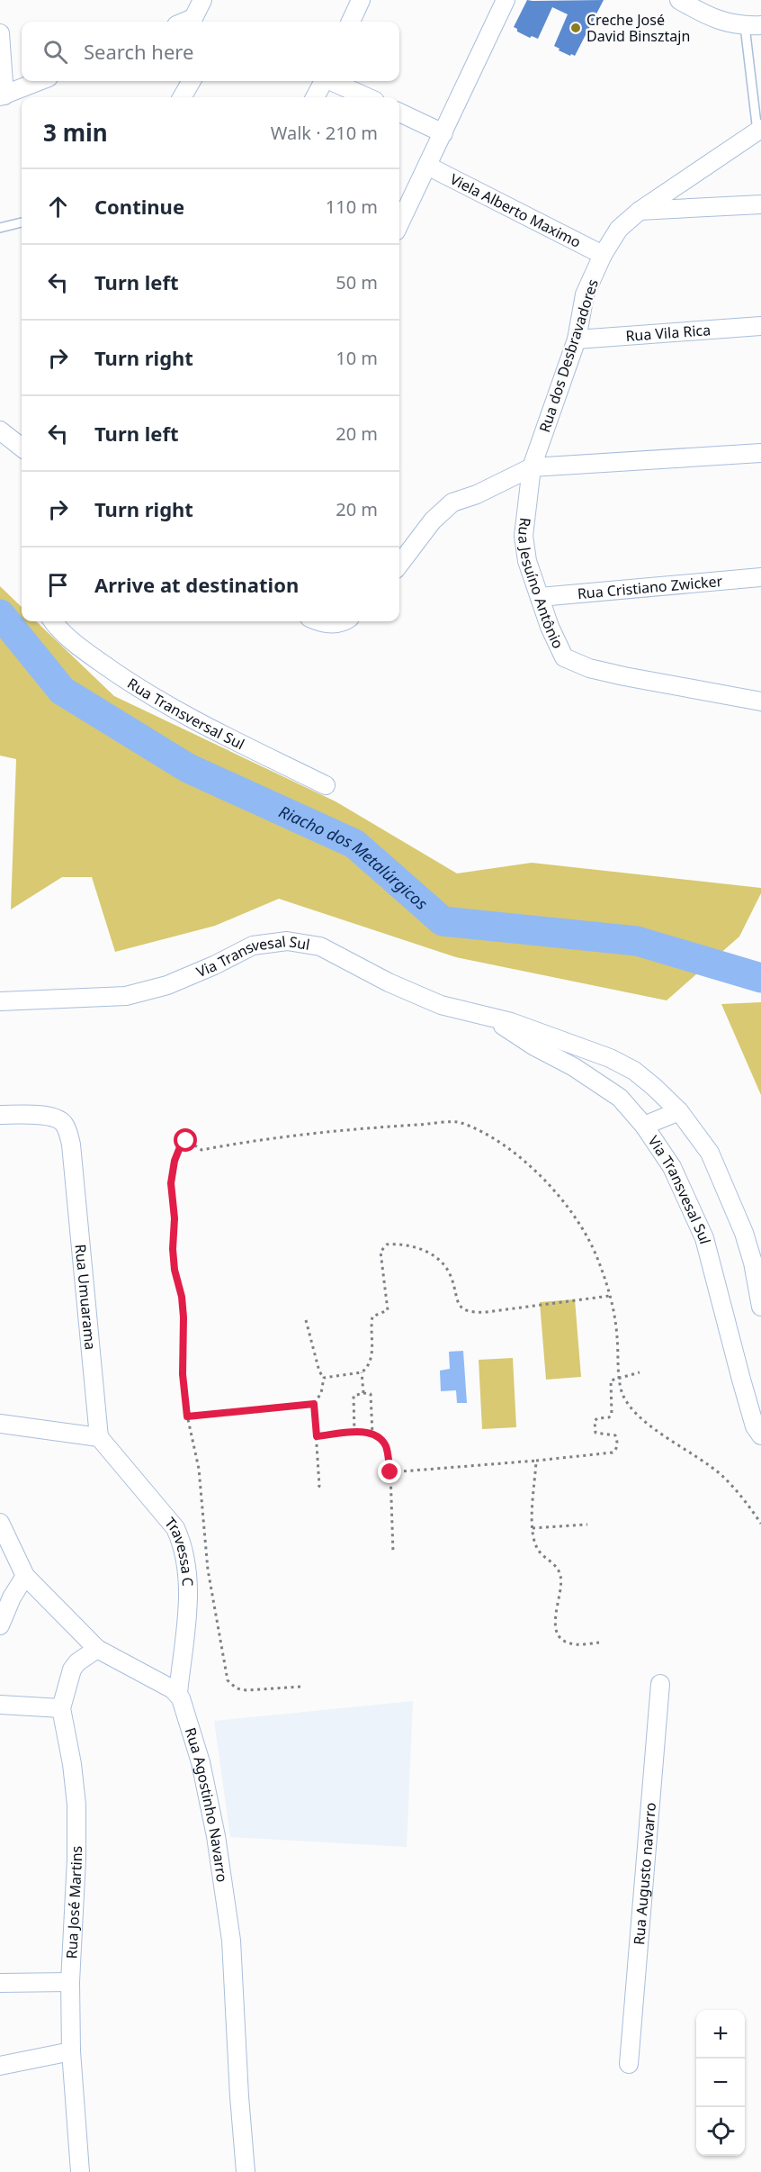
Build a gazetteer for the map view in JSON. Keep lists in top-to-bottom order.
{
  "streets": {
    "street": [
      "Viela Alberto Maximo",
      "Rua Vila Rica",
      "Rua dos Desbravadores",
      "Rua Jesuíno Antônio",
      "Rua Cristiano Zwicker",
      "Rua Transversal Sul",
      "Via Transvesal Sul",
      "Rua Umuarama",
      "Travessa C",
      "Rua Agostinho Navarro",
      "Rua Augusto navarro",
      "Rua José Martins"
    ]
  },
  "crossings": [
    ["Viela Alberto Maximo", "Rua dos Desbravadores"],
    ["Rua Vila Rica", "Rua dos Desbravadores"],
    ["Rua dos Desbravadores", "Rua Jesuíno Antônio"],
    ["Rua Jesuíno Antônio", "Rua Cristiano Zwicker"],
    ["Rua Umuarama", "Travessa C"],
    ["Travessa C", "Rua Agostinho Navarro"]
  ],
  "water": ["Riacho dos Metalúrgicos"],
  "places": ["Creche José David Binsztajn"],
  "page": {
    "search": "Search here",
    "heading": ["3 min", "Walk · 210 m"],
    "list": [
      ["Continue", "110 m"],
      ["Turn left", "50 m"],
      ["Turn right", "10 m"],
      ["Turn left", "20 m"],
      ["Turn right", "20 m"],
      "Arrive at destination"
    ],
    "map_buttons": ["+", "−"]
  }
}
